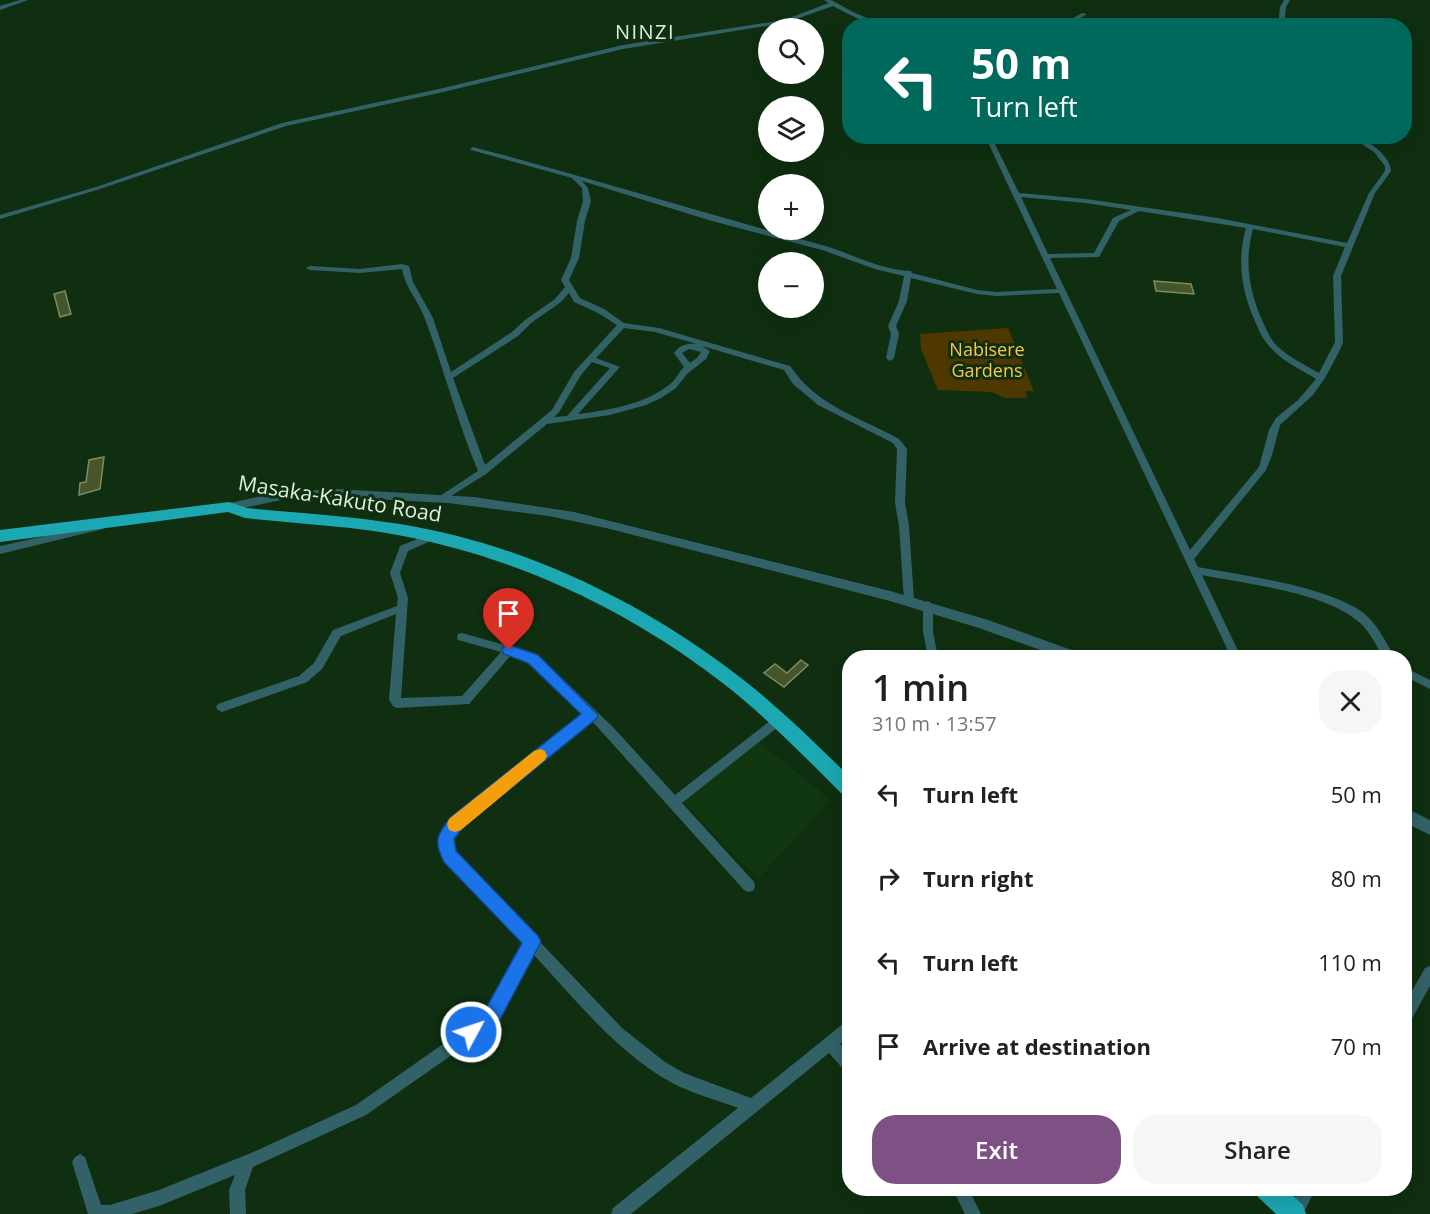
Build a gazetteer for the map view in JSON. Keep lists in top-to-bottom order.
{
  "streets": {
    "highway": ["Masaka-Kakuto Road"]
  },
  "districts": ["NINZI"],
  "parks": ["Nabisere Gardens"],
  "page": {
    "map_buttons": ["+", "−"],
    "turn": ["50 m", "Turn left"],
    "heading": ["1 min", "310 m · 13:57"],
    "list": [
      {
        "name": "Turn left",
        "value": "50 m"
      },
      {
        "name": "Turn right",
        "value": "80 m"
      },
      {
        "name": "Turn left",
        "value": "110 m"
      },
      {
        "name": "Arrive at destination",
        "value": "70 m"
      }
    ],
    "buttons": ["Exit", "Share"]
  }
}
